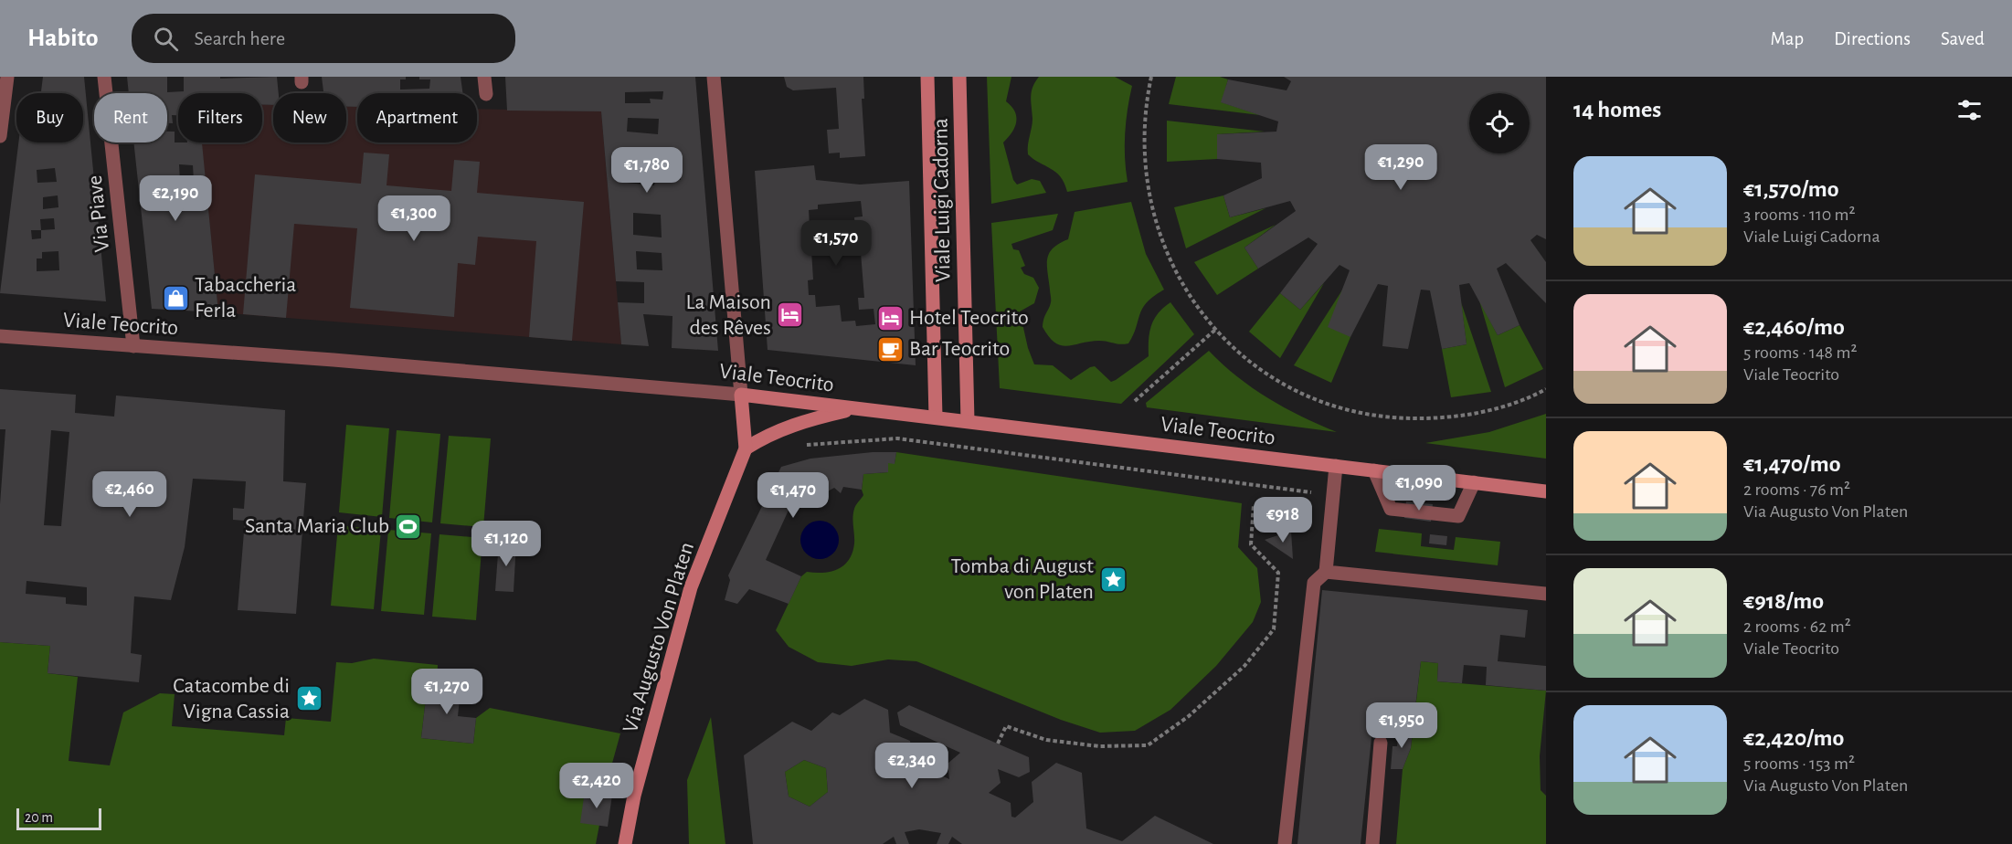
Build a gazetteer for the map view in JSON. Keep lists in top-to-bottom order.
{
  "streets": {
    "main road": ["Viale Luigi Cadorna", "Viale Teocrito", "Via Augusto Von Platen"],
    "street": ["Via Piave"]
  },
  "crossings": [
    ["Viale Luigi Cadorna", "Viale Teocrito"],
    ["Via Piave", "Viale Teocrito"]
  ],
  "places": {
    "shop": ["Tabaccheria Ferla"],
    "hotel": ["La Maison des Rêves", "Hotel Teocrito"],
    "cafe": ["Bar Teocrito"],
    "sports": ["Santa Maria Club"],
    "place": ["Tomba di August von Platen", "Catacombe di Vigna Cassia"]
  },
  "scale_bar": "20 m",
  "page": {
    "header": "Habito",
    "search": "Search here",
    "nav": ["Map", "Directions", "Saved"],
    "heading": "14 homes",
    "chip": [
      "Buy",
      "Rent",
      "Filters",
      "New",
      "Apartment"
    ],
    "list": [
      {
        "name": "€1,570/mo",
        "note": "3 rooms · 110 m² · Viale Luigi Cadorna"
      },
      {
        "name": "€2,460/mo",
        "note": "5 rooms · 148 m² · Viale Teocrito"
      },
      {
        "name": "€1,470/mo",
        "note": "2 rooms · 76 m² · Via Augusto Von Platen"
      },
      {
        "name": "€918/mo",
        "note": "2 rooms · 62 m² · Viale Teocrito"
      },
      {
        "name": "€2,420/mo",
        "note": "5 rooms · 153 m² · Via Augusto Von Platen"
      }
    ],
    "price": [
      "€1,290",
      "€1,780",
      "€2,190",
      "€1,300",
      "€1,570",
      "€1,090",
      "€2,460",
      "€1,470",
      "€918",
      "€1,120",
      "€1,270",
      "€1,950",
      "€2,340",
      "€2,420"
    ],
    "scale": "20 m"
  }
}
